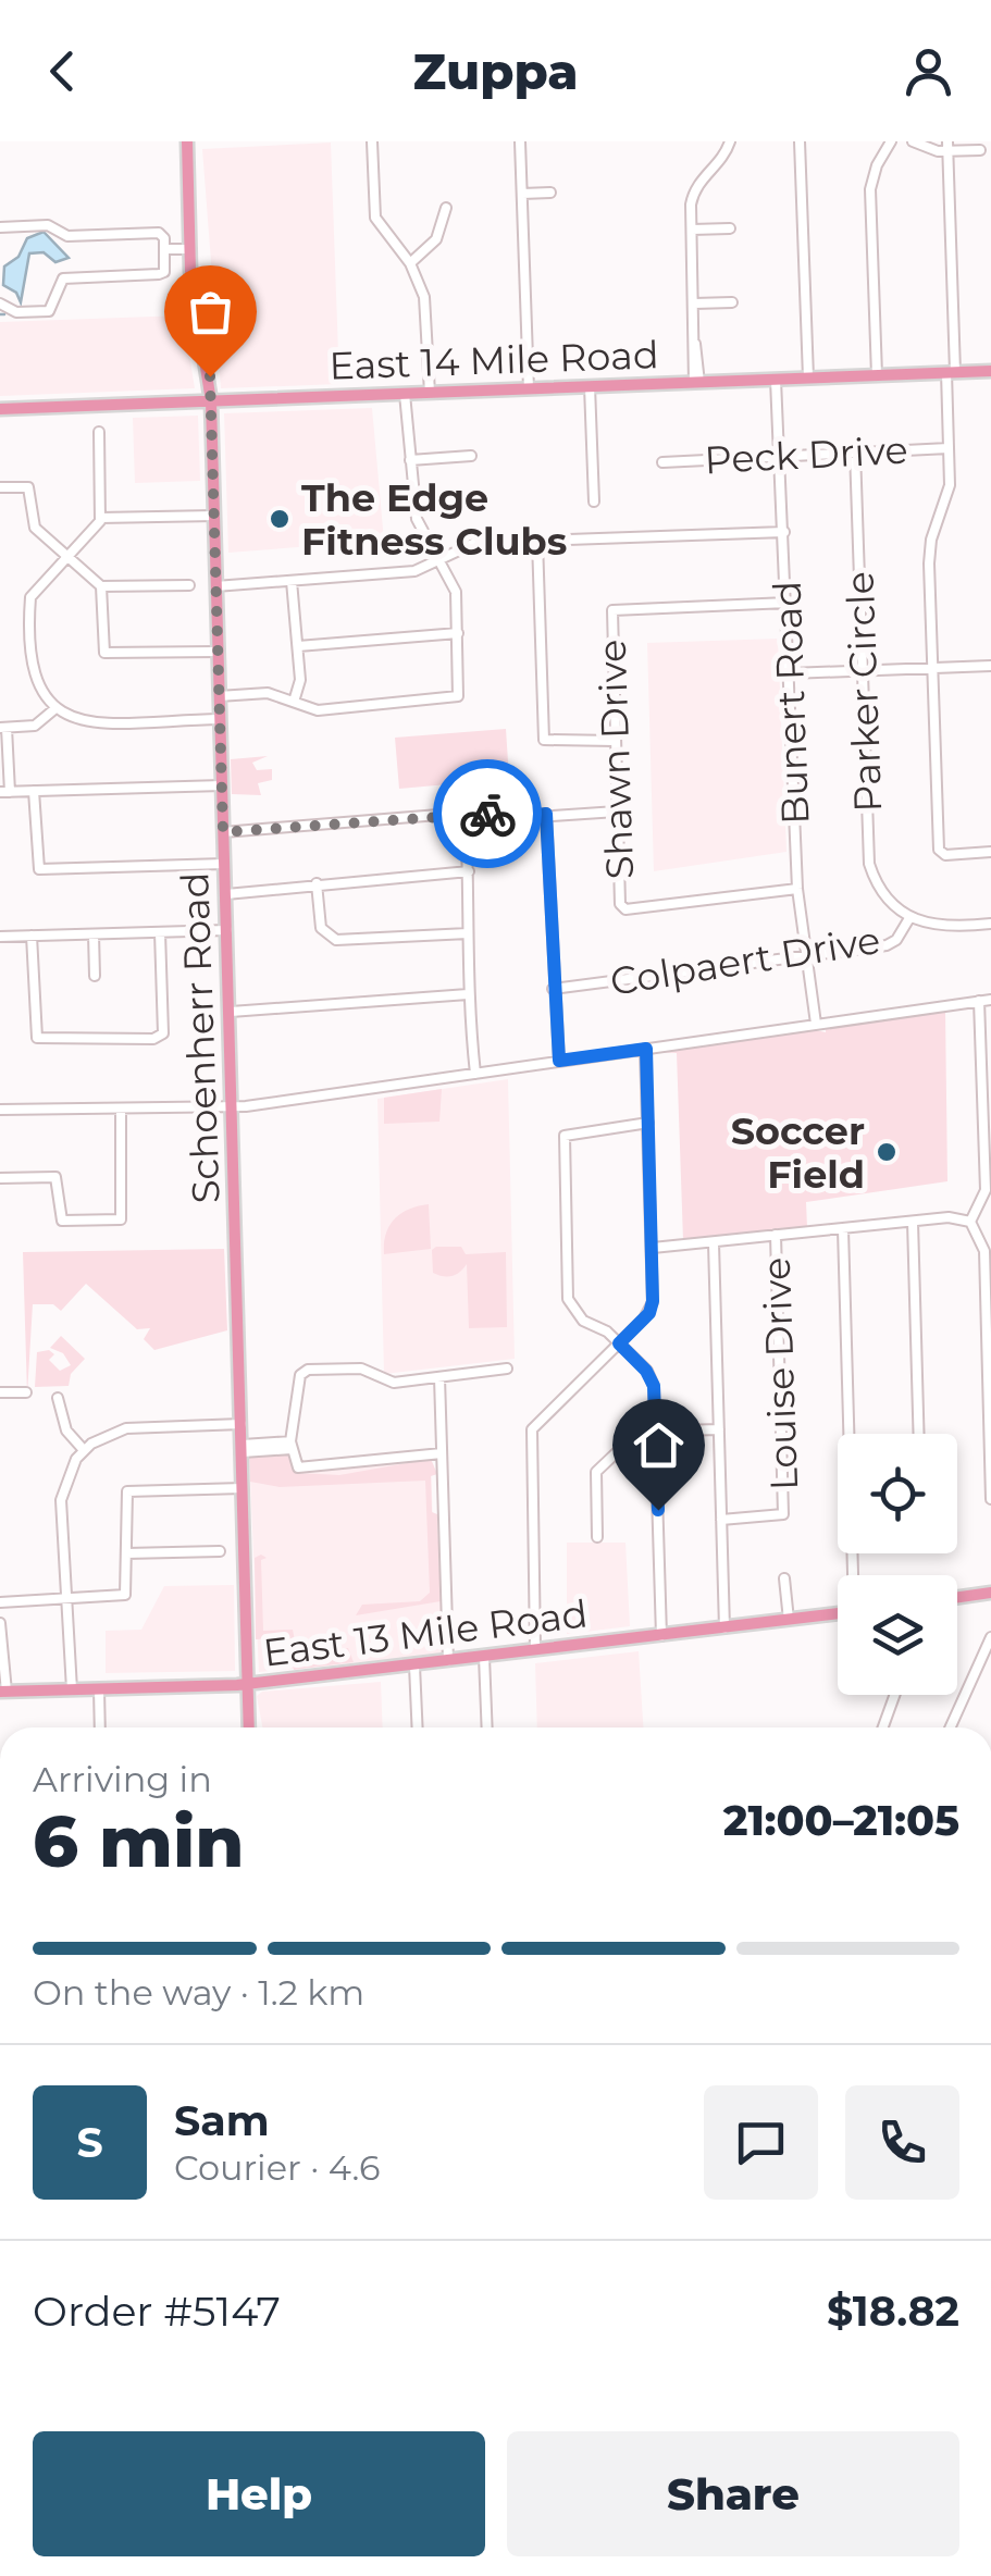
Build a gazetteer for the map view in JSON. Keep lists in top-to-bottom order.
{
  "streets": {
    "main road": ["East 14 Mile Road", "Schoenherr Road", "East 13 Mile Road"],
    "street": [
      "Peck Drive",
      "Parker Circle",
      "Bunert Road",
      "Shawn Drive",
      "Colpaert Drive",
      "Louise Drive"
    ]
  },
  "crossings": [
    ["East 14 Mile Road", "Bunert Road"],
    ["East 14 Mile Road", "Schoenherr Road"],
    ["Peck Drive", "Parker Circle"],
    ["Peck Drive", "Bunert Road"],
    ["Parker Circle", "Colpaert Drive"],
    ["Bunert Road", "Shawn Drive"],
    ["Bunert Road", "Colpaert Drive"],
    ["Schoenherr Road", "East 13 Mile Road"]
  ],
  "places": ["The Edge Fitness Clubs", "Soccer Field"],
  "page": {
    "header": "Zuppa",
    "heading": ["6 min", "Arriving in", "21:00–21:05"],
    "panel": [
      "Sam",
      "Courier · 4.6",
      "Order #5147",
      "$18.82"
    ],
    "bar": "On the way · 1.2 km",
    "round": "S",
    "buttons": ["Help", "Share"]
  }
}
